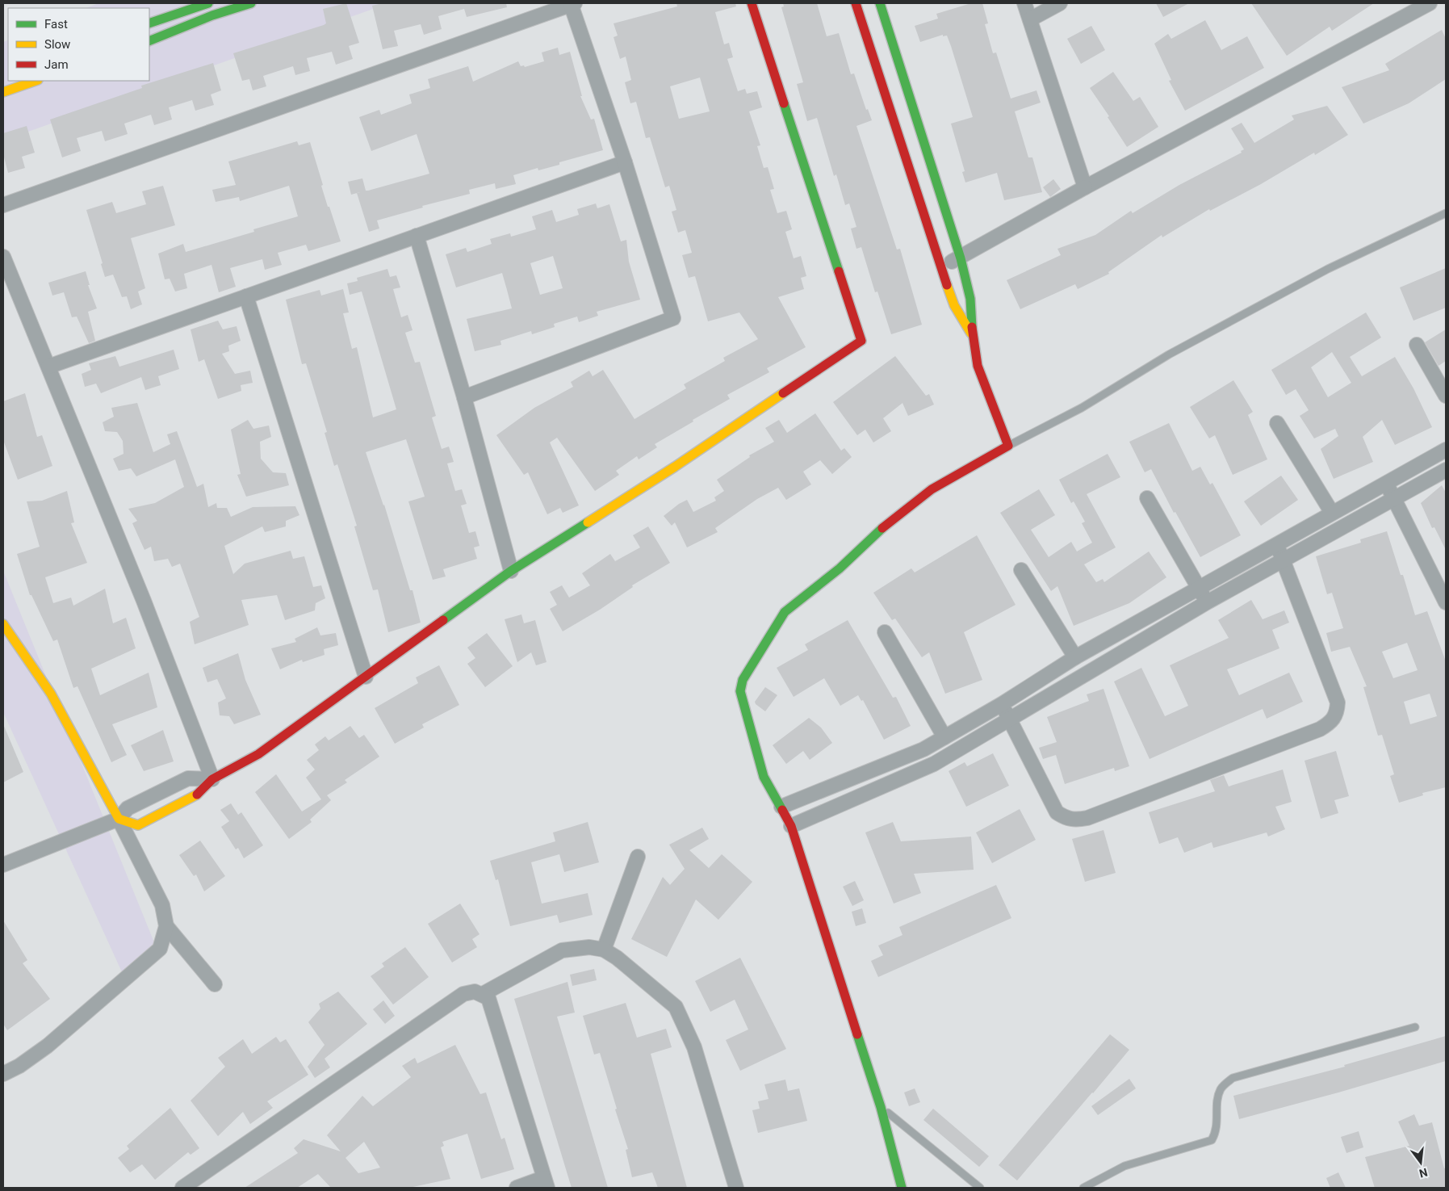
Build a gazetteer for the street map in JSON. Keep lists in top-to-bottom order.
{
  "legend": ["Fast", "Slow", "Jam"],
  "north": "bottom"
}
